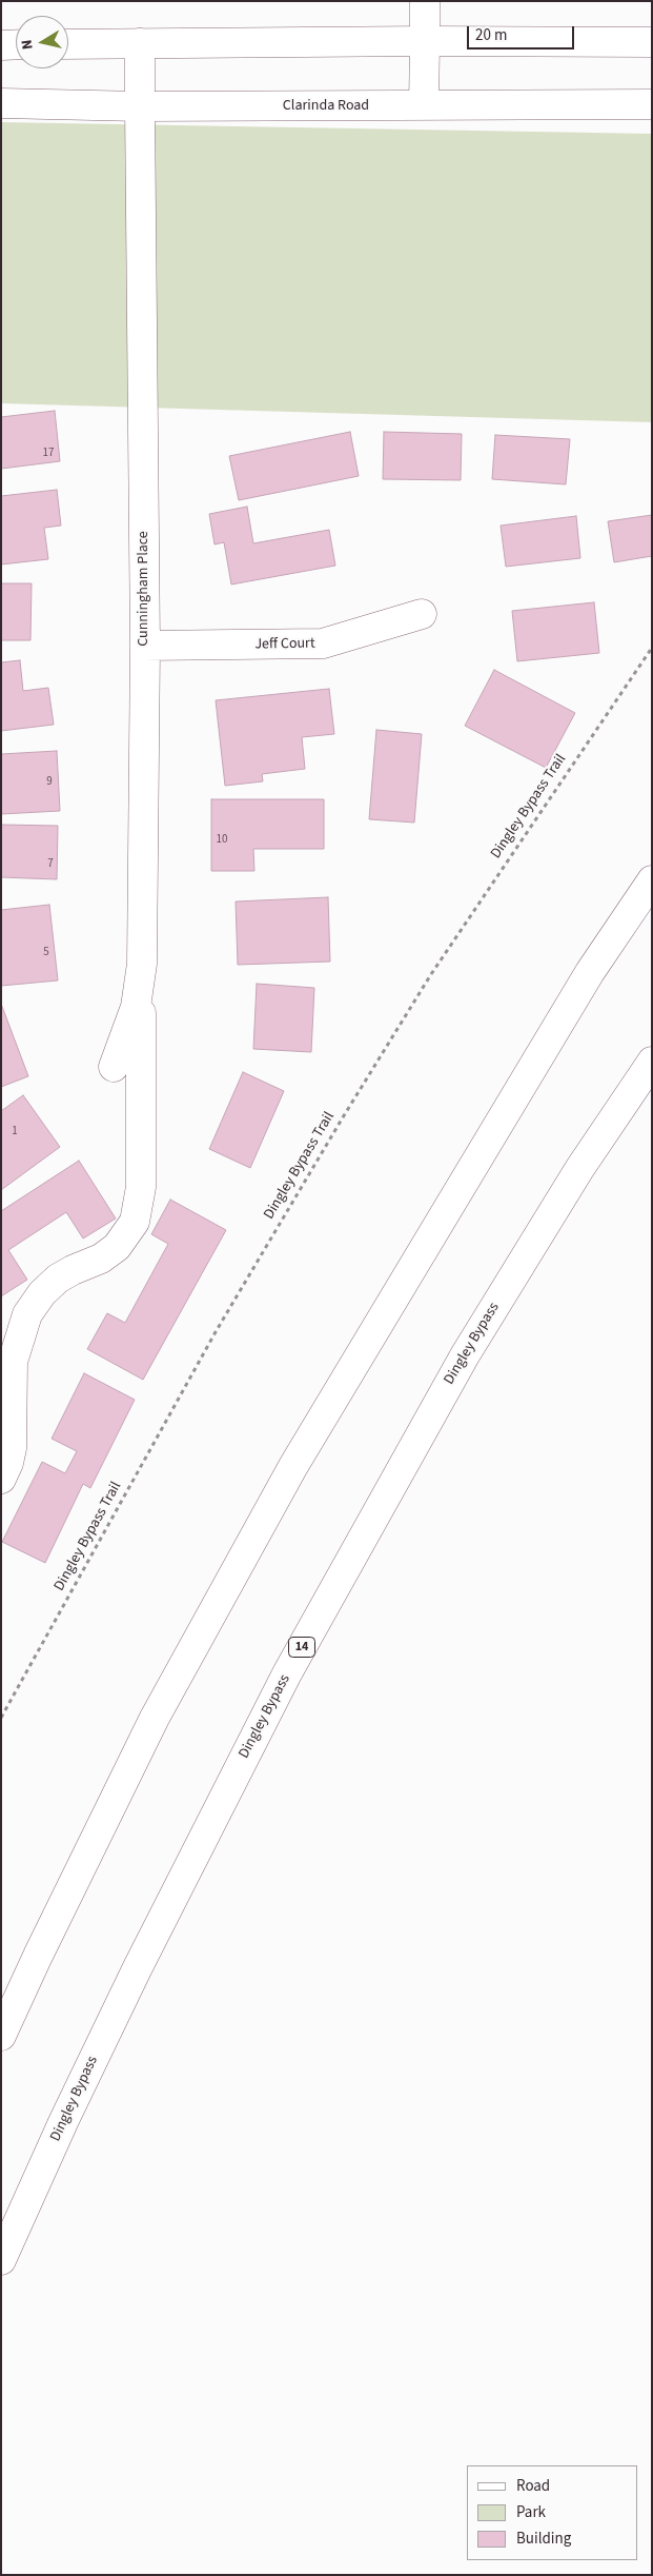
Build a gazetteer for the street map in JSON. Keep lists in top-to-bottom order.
{
  "streets": {
    "main road": [
      "Clarinda Road",
      "Cunningham Place",
      "Jeff Court",
      "Dingley Bypass",
      "14"
    ],
    "path": ["Dingley Bypass Trail"]
  },
  "crossings": [
    ["Clarinda Road", "Cunningham Place"],
    ["Cunningham Place", "Jeff Court"]
  ],
  "house_numbers": [
    "17",
    "9",
    "10",
    "7",
    "5",
    "1"
  ],
  "legend": ["Road", "Park", "Building"],
  "scale_bar": "20 m",
  "north": "left"
}
